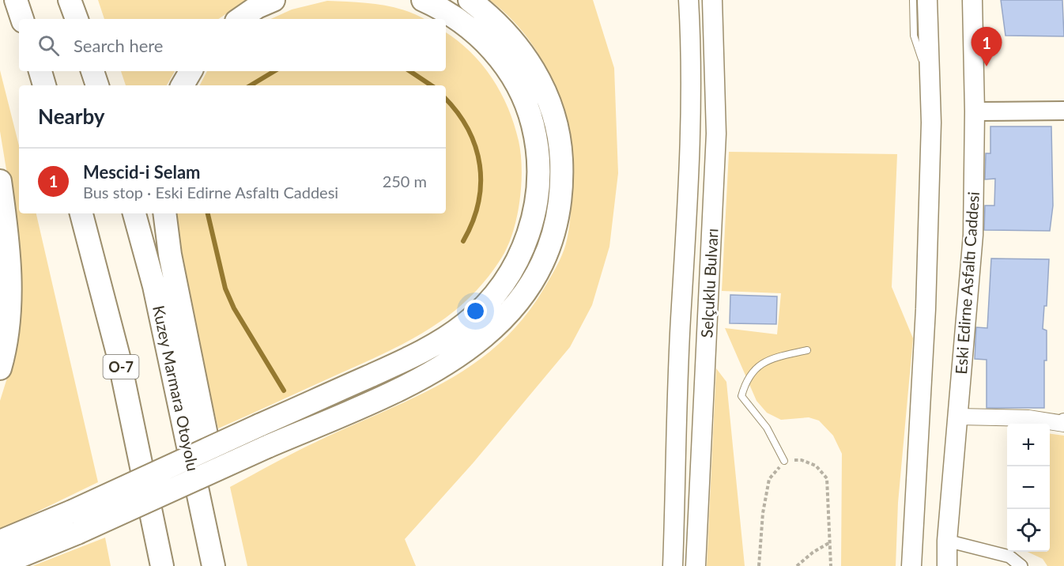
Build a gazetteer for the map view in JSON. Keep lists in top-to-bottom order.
{
  "streets": {
    "highway": ["O-7", "Kuzey Marmara Otoyolu"],
    "main road": ["Selçuklu Bulvarı", "Eski Edirne Asfaltı Caddesi"]
  },
  "page": {
    "search": "Search here",
    "pins": "1",
    "heading": "Nearby",
    "list": [
      {
        "mark": "1",
        "name": "Mescid-i Selam",
        "note": "Bus stop · Eski Edirne Asfaltı Caddesi",
        "value": "250 m"
      }
    ],
    "map_buttons": ["+", "−"]
  }
}
